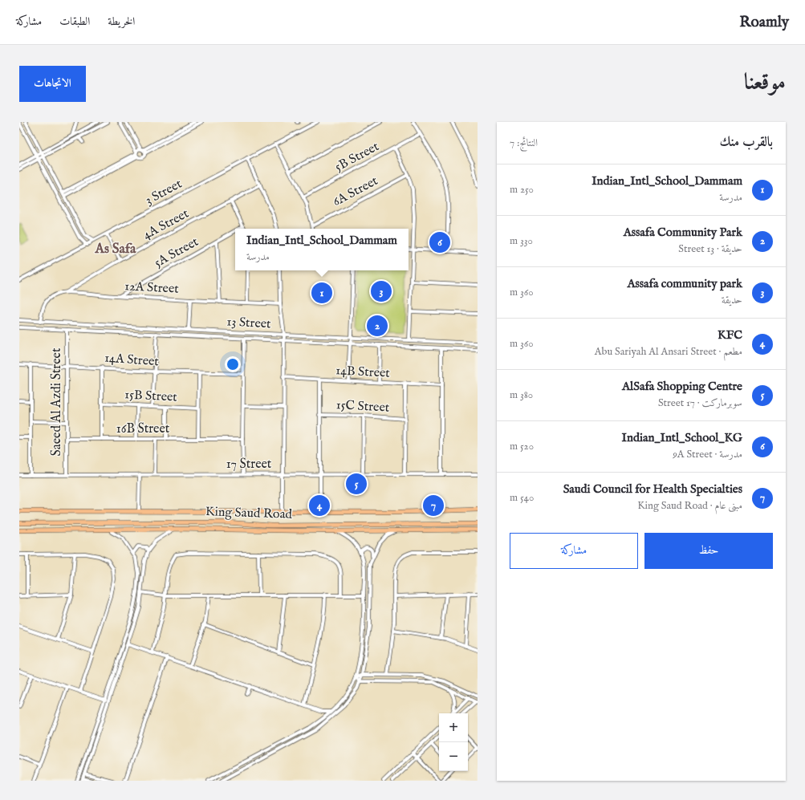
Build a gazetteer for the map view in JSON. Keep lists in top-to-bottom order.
{
  "streets": {
    "main road": ["King Saud Road"],
    "street": [
      "5B Street",
      "6A Street",
      "3 Street",
      "4A Street",
      "5A Street",
      "12A Street",
      "13 Street",
      "14A Street",
      "14B Street",
      "15B Street",
      "Saeed Al Azdi Street",
      "15C Street",
      "16B Street",
      "17 Street"
    ]
  },
  "crossings": [
    ["4A Street", "12A Street"],
    ["5A Street", "12A Street"],
    ["12A Street", "13 Street"],
    ["13 Street", "Saeed Al Azdi Street"],
    ["14A Street", "Saeed Al Azdi Street"],
    ["Saeed Al Azdi Street", "16B Street"],
    ["Saeed Al Azdi Street", "17 Street"]
  ],
  "districts": ["As Safa"],
  "page": {
    "header": "Roamly",
    "nav": ["الخريطة", "الطبقات", "مشاركة"],
    "title": "موقعنا",
    "buttons": [
      "الاتجاهات",
      ["حفظ", "مشاركة"]
    ],
    "heading": ["بالقرب منك", "النتائج: 7"],
    "list": [
      {
        "mark": "1",
        "name": "Indian_Intl_School_Dammam",
        "note": "مدرسة",
        "value": "250 m"
      },
      {
        "mark": "2",
        "name": "Assafa Community Park",
        "note": "حديقة · 13 Street",
        "value": "330 m"
      },
      {
        "mark": "3",
        "name": "Assafa community park",
        "note": "حديقة",
        "value": "360 m"
      },
      {
        "mark": "4",
        "name": "KFC",
        "note": "مطعم · Abu Sariyah Al Ansari Street",
        "value": "360 m"
      },
      {
        "mark": "5",
        "name": "AlSafa Shopping Centre",
        "note": "سوبرماركت · 17 Street",
        "value": "380 m"
      },
      {
        "mark": "6",
        "name": "Indian_Intl_School_KG",
        "note": "مدرسة · 9A Street",
        "value": "520 m"
      },
      {
        "mark": "7",
        "name": "Saudi Council for Health Specialties",
        "note": "مبنى عام · King Saud Road",
        "value": "540 m"
      }
    ],
    "popup": ["Indian_Intl_School_Dammam", "مدرسة"],
    "pins": [
      "6",
      "3",
      "1",
      "2",
      "5",
      "4",
      "7"
    ],
    "map_buttons": ["+", "−"]
  }
}
